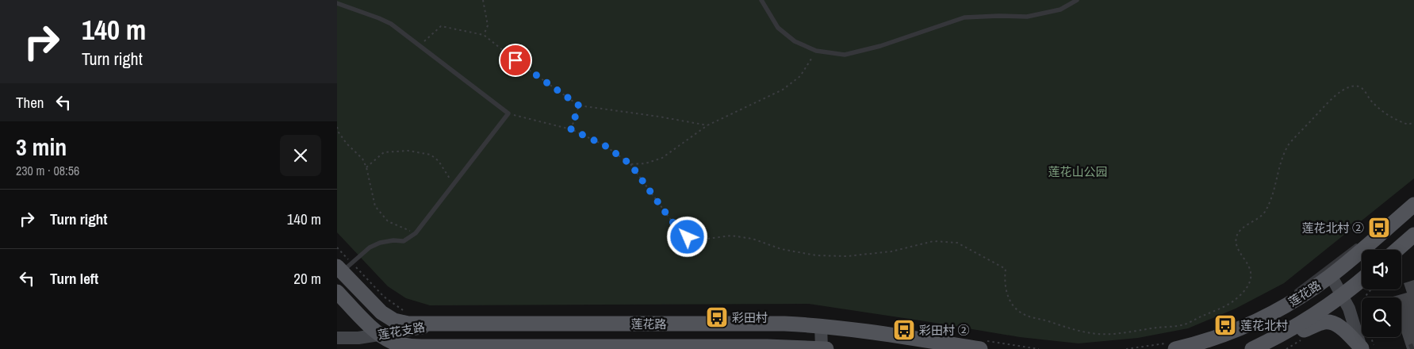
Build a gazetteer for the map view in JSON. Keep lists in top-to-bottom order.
{
  "streets": {
    "main road": ["莲花路", "莲花支路"]
  },
  "crossings": [
    ["莲花路", "莲花支路"]
  ],
  "parks": ["莲花山公园"],
  "places": {
    "bus stop": [
      "莲花北村 ②",
      "彩田村",
      "莲花北村",
      "彩田村 ②"
    ]
  },
  "page": {
    "turn": ["140 m", "Turn right"],
    "then": "Then",
    "heading": ["3 min", "230 m · 08:56"],
    "list": [
      {
        "name": "Turn right",
        "value": "140 m"
      },
      {
        "name": "Turn left",
        "value": "20 m"
      }
    ]
  }
}
